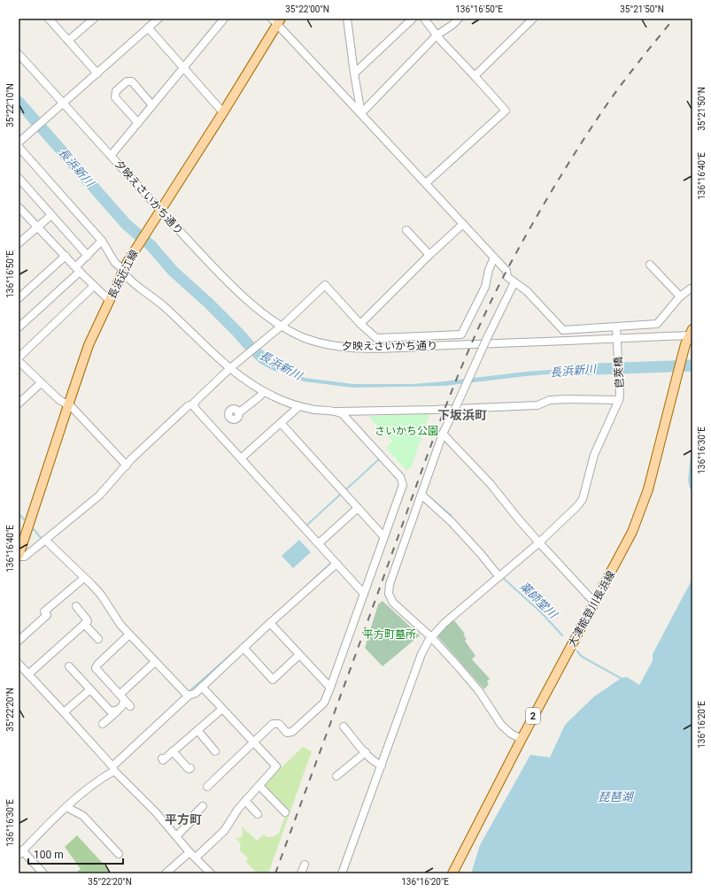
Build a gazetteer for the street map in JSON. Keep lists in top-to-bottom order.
{
  "streets": {
    "main road": ["長浜近江線", "大津能登川長浜線", "2"],
    "street": ["夕映えさいかち通り", "皀莢橋"]
  },
  "crossings": [
    ["夕映えさいかち通り", "長浜近江線"],
    ["夕映えさいかち通り", "皀莢橋"],
    ["夕映えさいかち通り", "大津能登川長浜線"]
  ],
  "districts": ["下坂浜町", "平方町"],
  "water": ["長浜新川", "薬師堂川", "琵琶湖"],
  "parks": ["さいかち公園", "平方町墓所"],
  "scale_bar": "100 m",
  "coordinates": [
    "35°22'00\"N",
    "136°16'50\"E",
    "35°21'50\"N",
    "35°22'10\"N",
    "136°16'40\"E",
    "136°16'30\"E",
    "35°22'20\"N",
    "136°16'20\"E"
  ]
}
